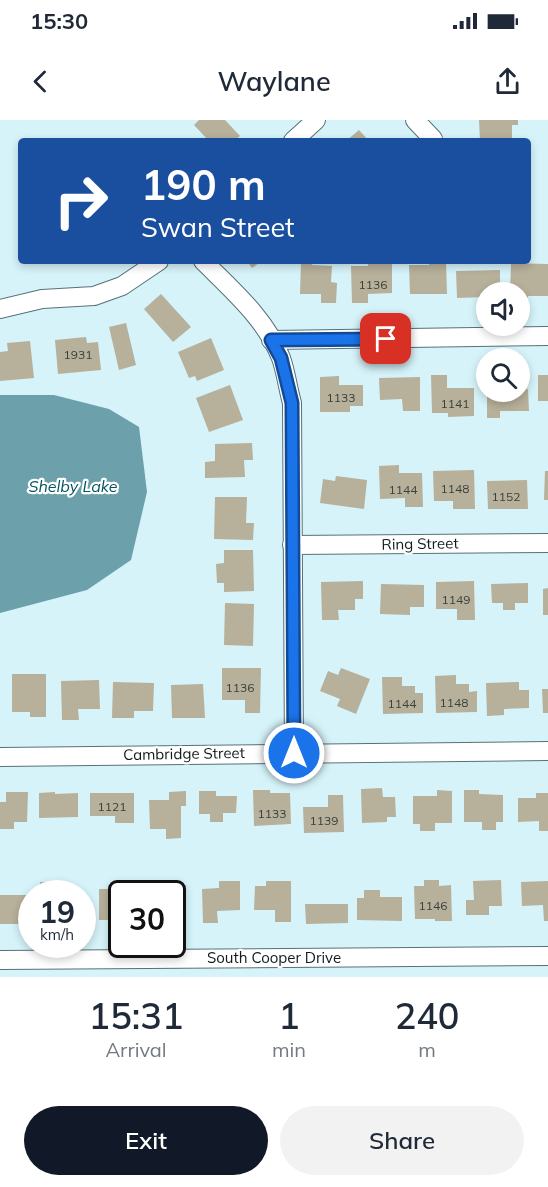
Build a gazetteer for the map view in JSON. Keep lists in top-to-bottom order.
{
  "streets": {
    "street": ["Ring Street", "Cambridge Street", "South Cooper Drive"]
  },
  "water": ["Shelby Lake"],
  "house_numbers": [
    "1136",
    "1931",
    "1133",
    "1141",
    "1148",
    "1144",
    "1152",
    "1149",
    "1136",
    "1148",
    "1144",
    "1121",
    "1133",
    "1139",
    "1146"
  ],
  "page": {
    "status": "15:30",
    "header": "Waylane",
    "turn": ["190 m", "Swan Street"],
    "speed": "19 km/h",
    "limit": "30",
    "eta": [
      "15:31",
      "Arrival",
      "1",
      "min",
      "240",
      "m"
    ],
    "buttons": ["Exit", "Share"]
  }
}
